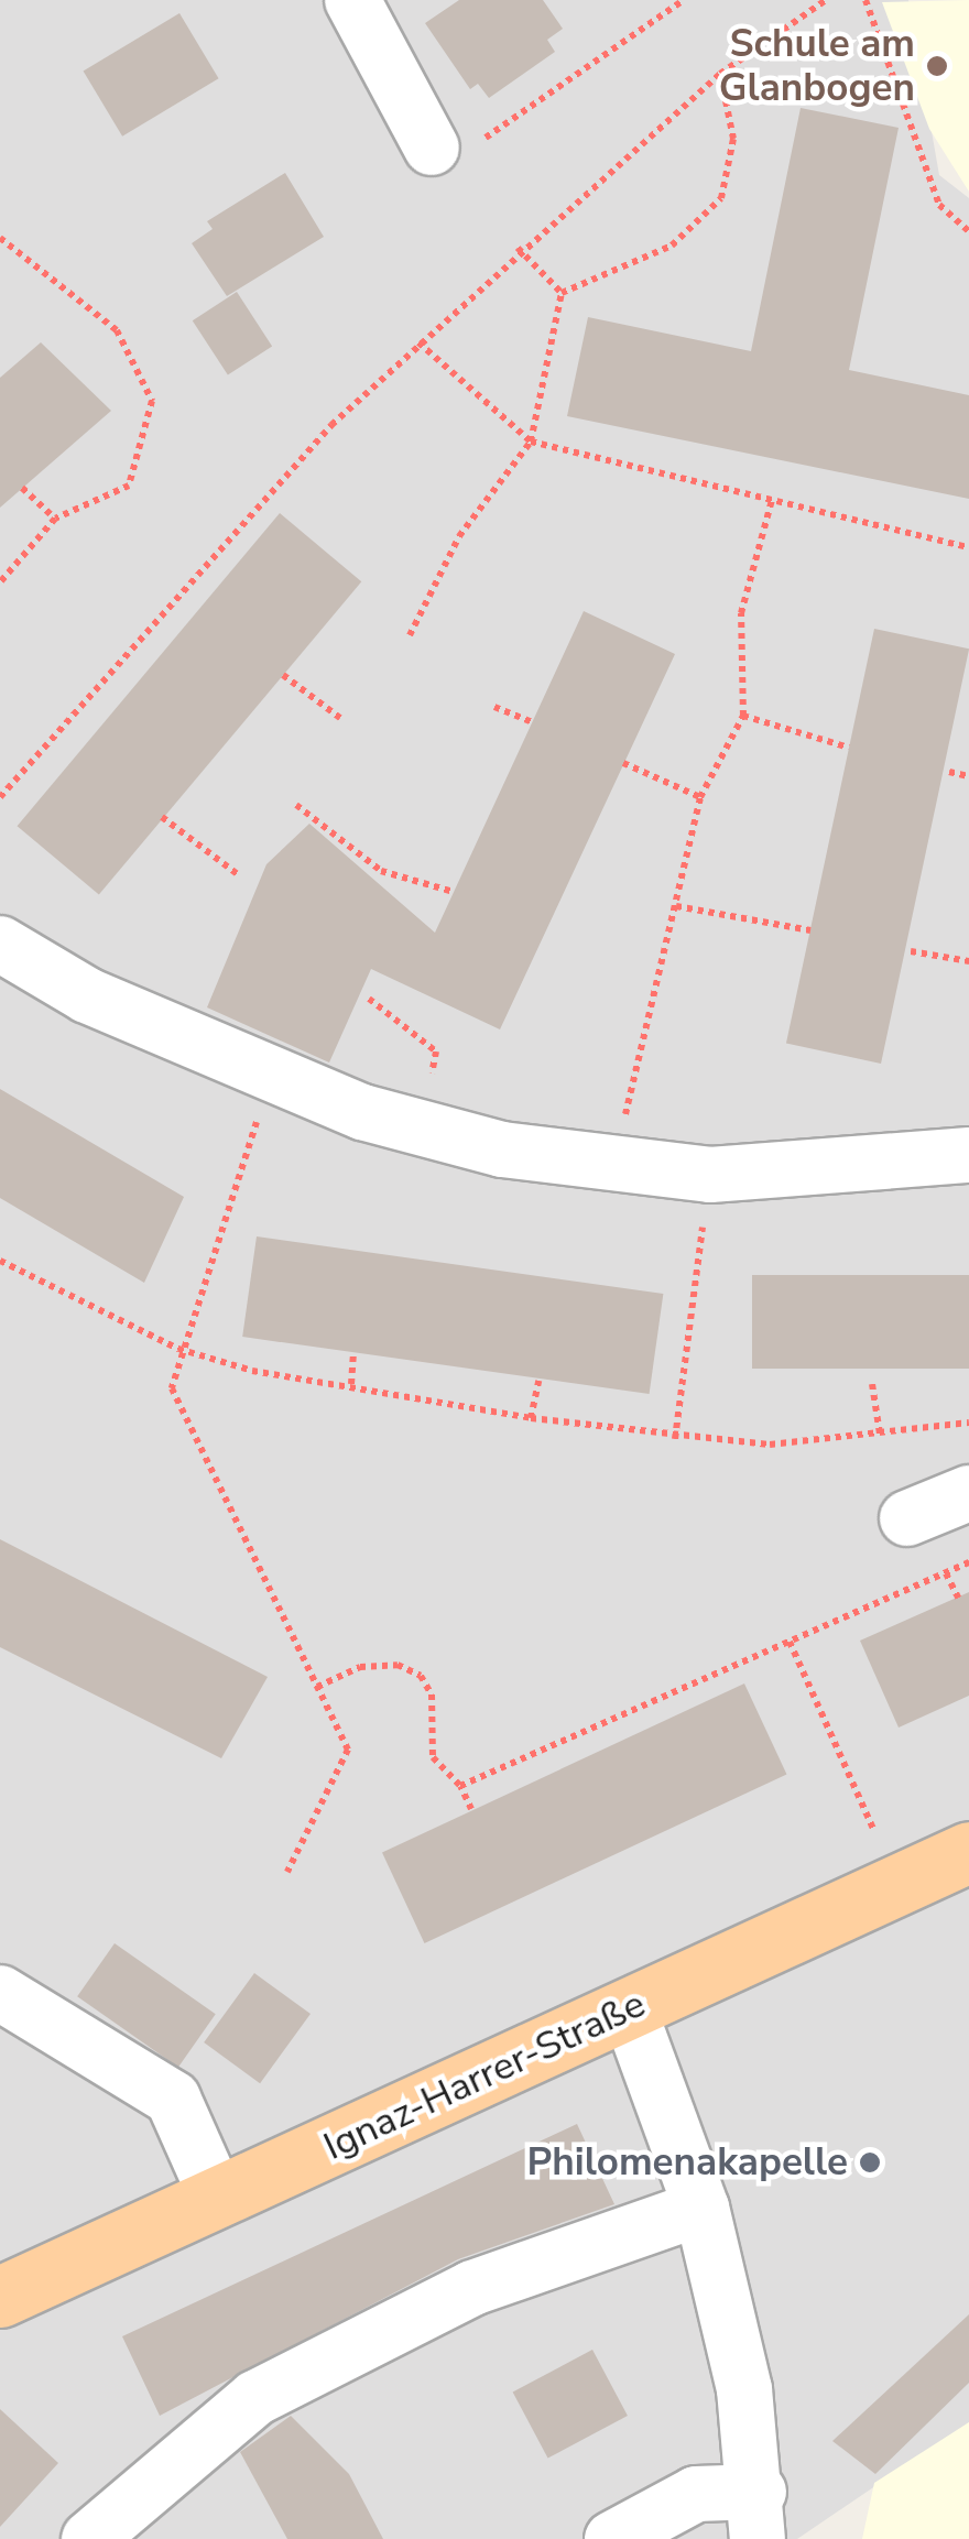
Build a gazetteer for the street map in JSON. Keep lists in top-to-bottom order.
{
  "streets": {
    "main road": ["Ignaz-Harrer-Straße"]
  },
  "places": ["Schule am Glanbogen", "Philomenakapelle"]
}
